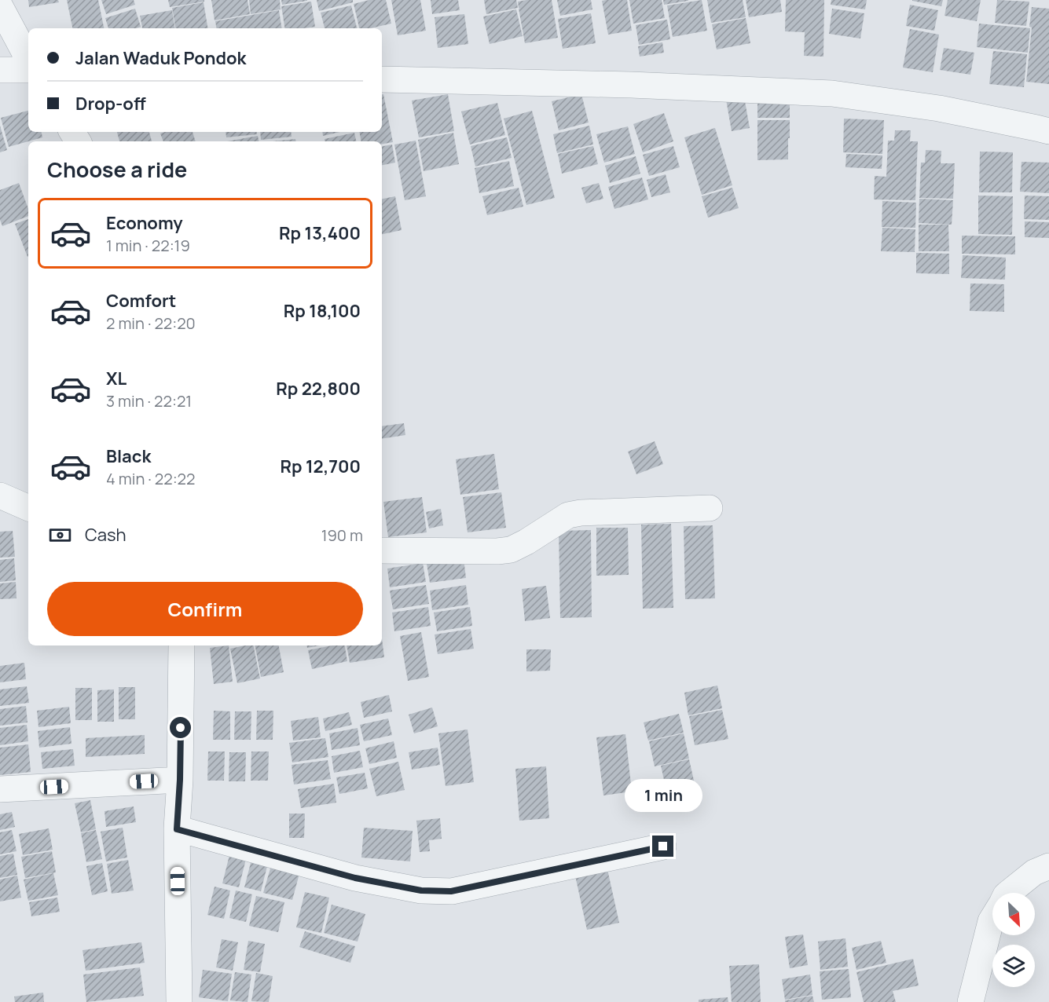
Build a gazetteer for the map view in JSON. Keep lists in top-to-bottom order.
{
  "north": "bottom right",
  "page": {
    "banner": ["Jalan Waduk Pondok", "Drop-off"],
    "heading": "Choose a ride",
    "list": [
      {
        "name": "Economy",
        "note": "1 min · 22:19",
        "value": "Rp 13,400"
      },
      {
        "name": "Comfort",
        "note": "2 min · 22:20",
        "value": "Rp 18,100"
      },
      {
        "name": "XL",
        "note": "3 min · 22:21",
        "value": "Rp 22,800"
      },
      {
        "name": "Black",
        "note": "4 min · 22:22",
        "value": "Rp 12,700"
      }
    ],
    "pay": ["Cash", "190 m"],
    "buttons": "Confirm",
    "bubble": "1 min"
  }
}
